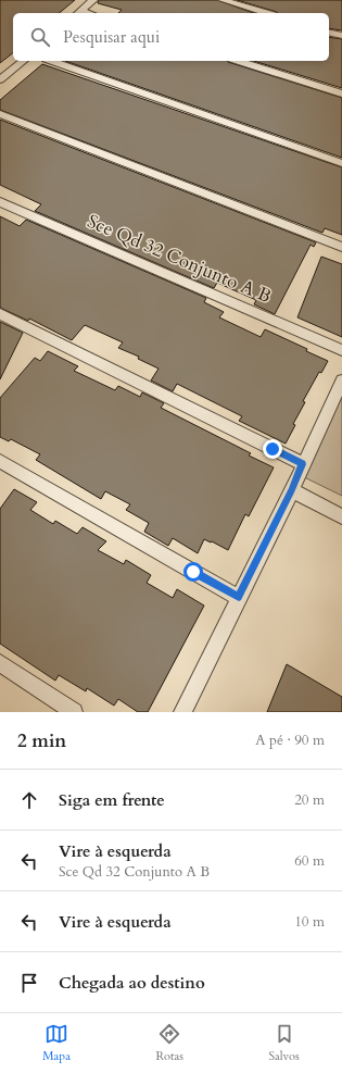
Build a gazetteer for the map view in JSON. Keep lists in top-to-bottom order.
{
  "streets": {
    "street": ["Sce Qd 32 Conjunto A B"]
  },
  "page": {
    "search": "Pesquisar aqui",
    "heading": ["2 min", "A pé · 90 m"],
    "list": [
      ["Siga em frente", "20 m"],
      ["Vire à esquerda", "Sce Qd 32 Conjunto A B", "60 m"],
      ["Vire à esquerda", "10 m"],
      "Chegada ao destino"
    ],
    "nav": ["Mapa", "Rotas", "Salvos"]
  }
}
